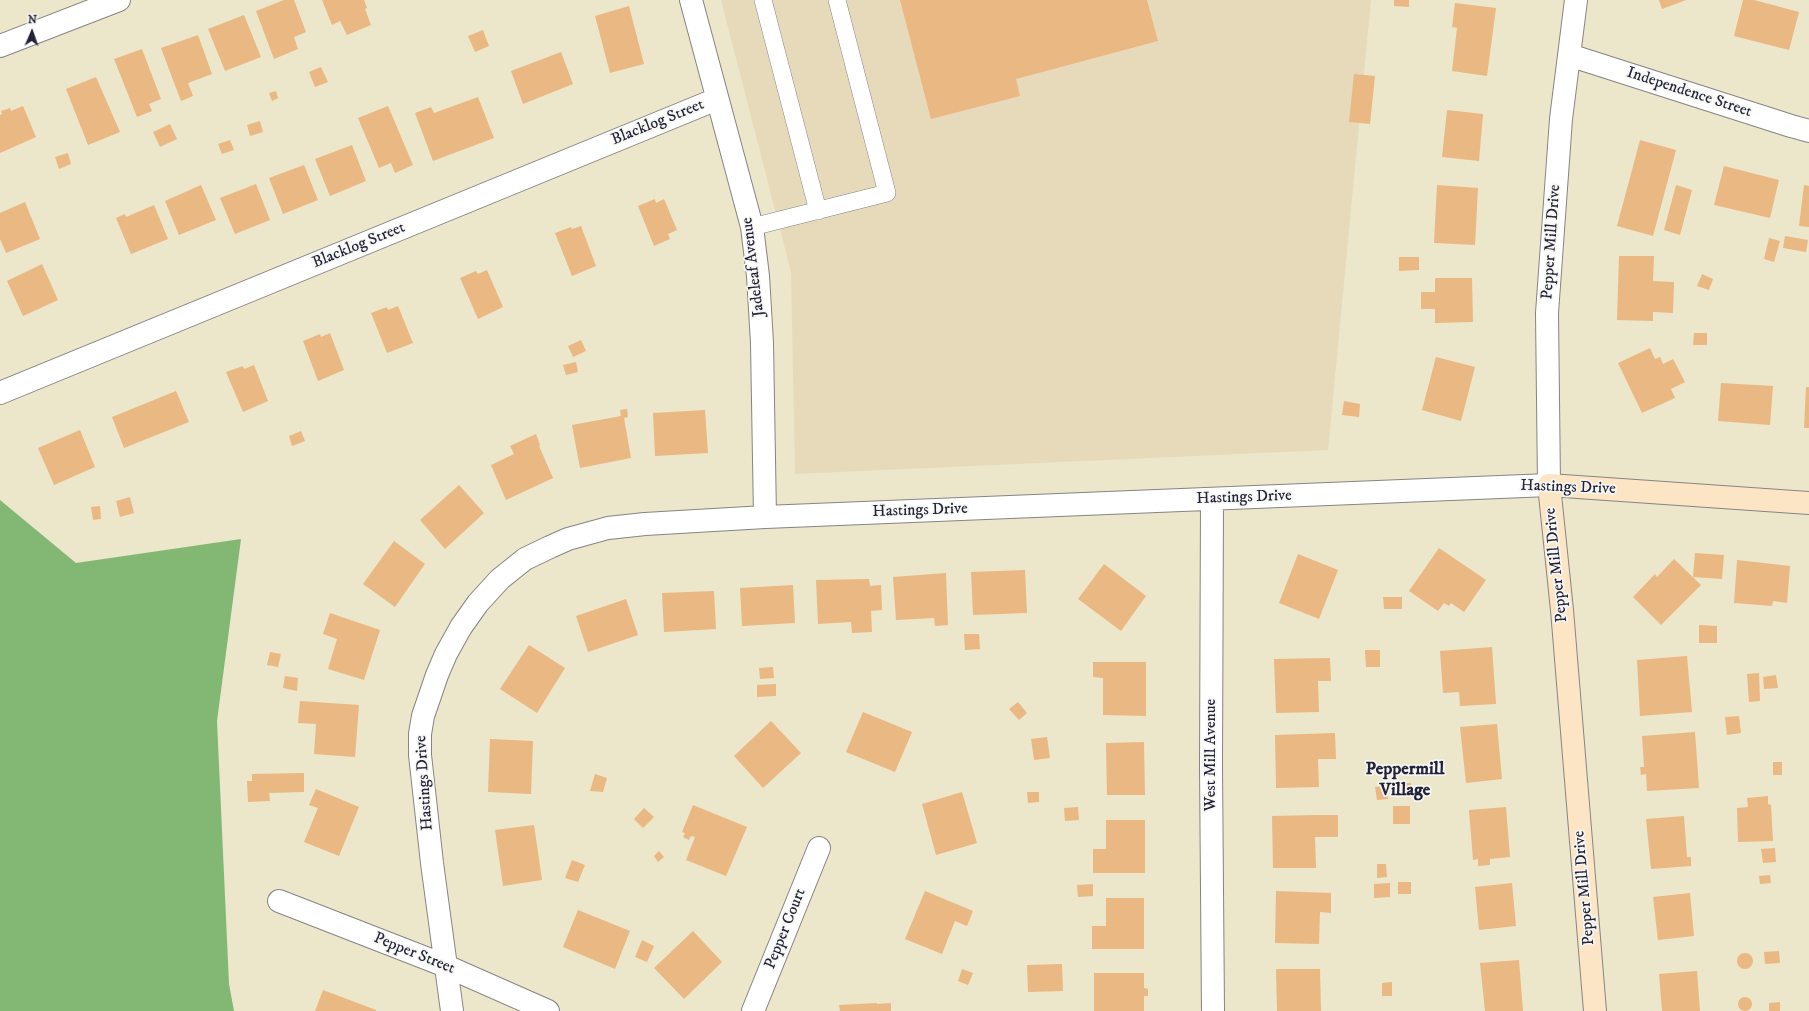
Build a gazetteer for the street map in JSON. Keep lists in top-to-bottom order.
{
  "streets": {
    "street": [
      "Independence Street",
      "Blacklog Street",
      "Pepper Mill Drive",
      "Jadeleaf Avenue",
      "Hastings Drive",
      "West Mill Avenue",
      "Pepper Court",
      "Pepper Street"
    ]
  },
  "crossings": [
    ["Independence Street", "Pepper Mill Drive"],
    ["Blacklog Street", "Jadeleaf Avenue"],
    ["Pepper Mill Drive", "Hastings Drive"],
    ["Jadeleaf Avenue", "Hastings Drive"],
    ["Hastings Drive", "West Mill Avenue"],
    ["Hastings Drive", "Pepper Street"]
  ],
  "districts": ["Peppermill Village"],
  "north": "top"
}
